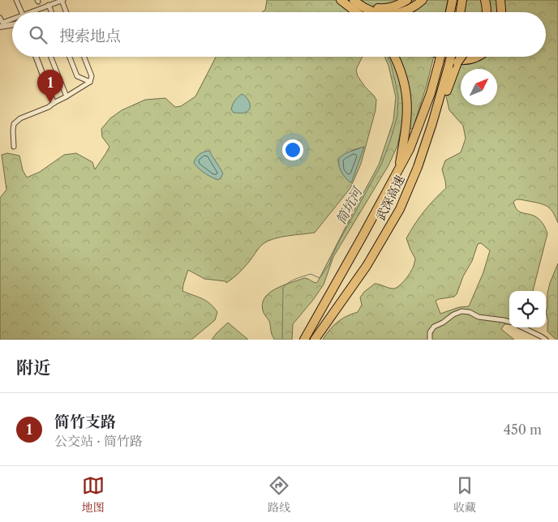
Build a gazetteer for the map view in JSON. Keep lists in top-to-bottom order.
{
  "streets": {
    "highway": ["武深高速"]
  },
  "water": ["简坑河"],
  "north": "top right",
  "page": {
    "search": "搜索地点",
    "pins": "1",
    "heading": "附近",
    "list": [
      {
        "mark": "1",
        "name": "简竹支路",
        "note": "公交站 · 简竹路",
        "value": "450 m"
      }
    ],
    "nav": ["地图", "路线", "收藏"]
  }
}
